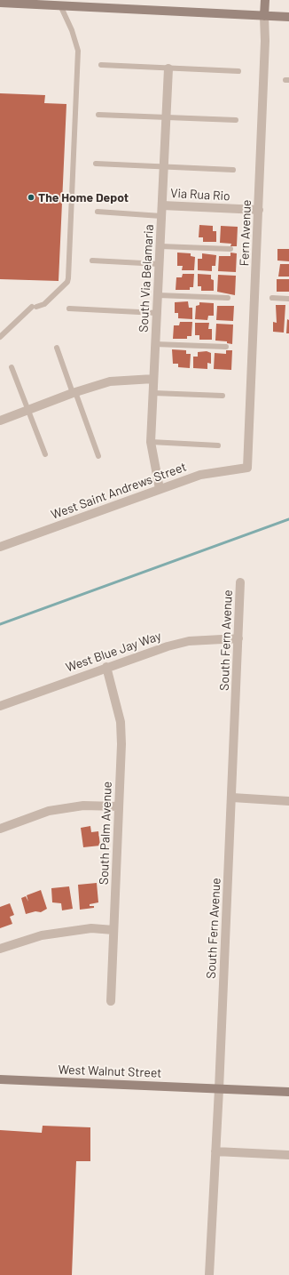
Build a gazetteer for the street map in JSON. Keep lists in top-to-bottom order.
{
  "streets": {
    "street": [
      "Via Rua Rio",
      "Fern Avenue",
      "South Via Belamaria",
      "West Saint Andrews Street",
      "South Fern Avenue",
      "West Blue Jay Way",
      "South Palm Avenue",
      "West Walnut Street"
    ]
  },
  "crossings": [
    ["Via Rua Rio", "Fern Avenue"],
    ["Via Rua Rio", "South Via Belamaria"],
    ["Fern Avenue", "West Saint Andrews Street"],
    ["South Via Belamaria", "West Saint Andrews Street"],
    ["South Fern Avenue", "West Blue Jay Way"],
    ["South Fern Avenue", "West Walnut Street"],
    ["West Blue Jay Way", "South Palm Avenue"]
  ],
  "places": ["The Home Depot"]
}
